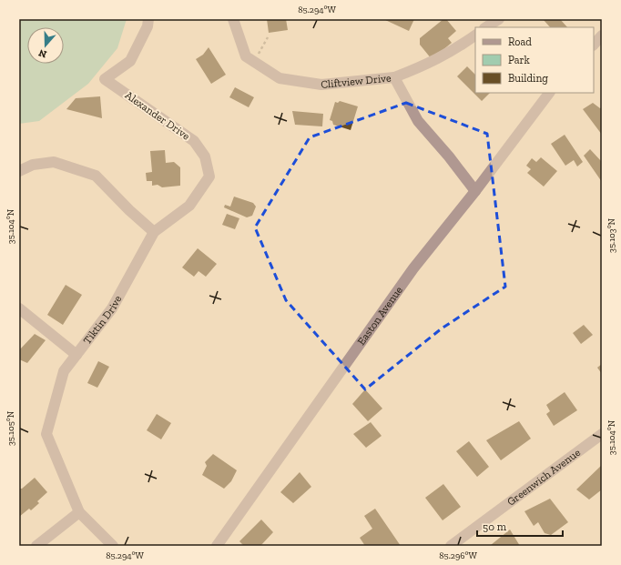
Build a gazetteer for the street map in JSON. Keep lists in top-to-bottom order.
{
  "streets": {
    "street": [
      "Cliftview Drive",
      "Alexander Drive",
      "Easton Avenue",
      "Tiktin Drive",
      "Greenwich Avenue"
    ]
  },
  "crossings": [
    ["Cliftview Drive", "Easton Avenue"],
    ["Alexander Drive", "Tiktin Drive"]
  ],
  "legend": ["Road", "Park", "Building"],
  "scale_bar": "50 m",
  "north": "bottom",
  "coordinates": [
    "85.294°W",
    "35.104°N",
    "35.103°N",
    "35.105°N",
    "85.296°W"
  ]
}
